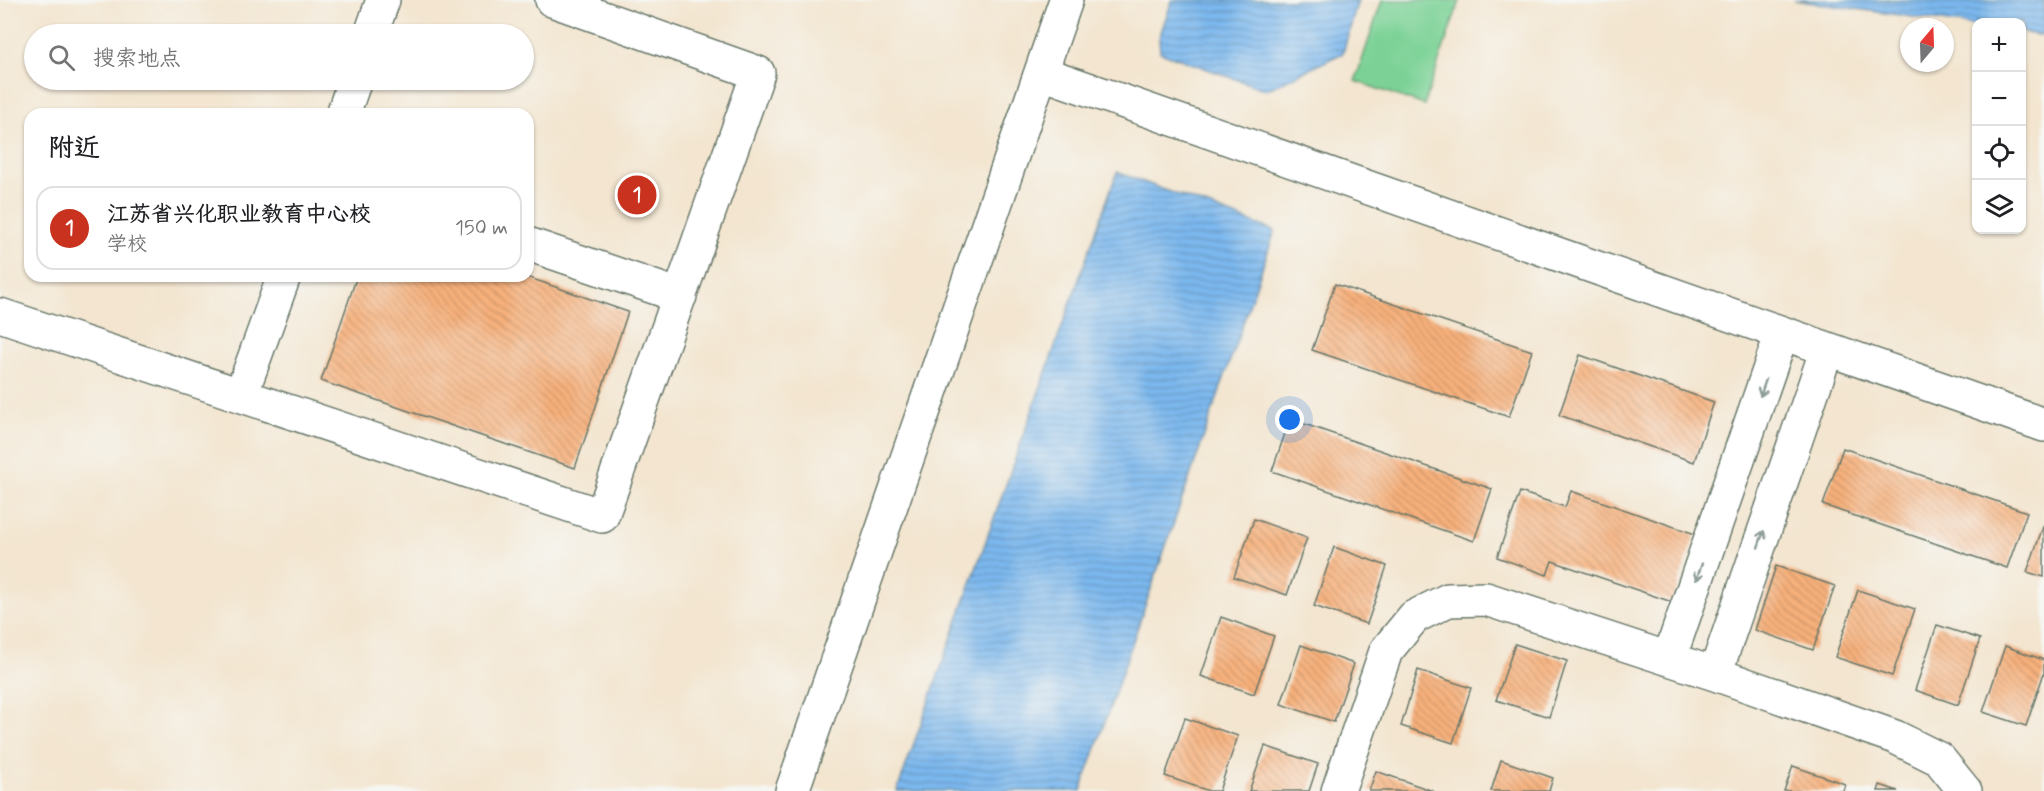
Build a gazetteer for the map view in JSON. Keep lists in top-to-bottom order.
{
  "north": "top",
  "page": {
    "map_buttons": ["+", "−"],
    "search": "搜索地点",
    "heading": "附近",
    "pins": "1",
    "list": [
      {
        "mark": "1",
        "name": "江苏省兴化职业教育中心校",
        "note": "学校",
        "value": "150 m"
      }
    ]
  }
}
